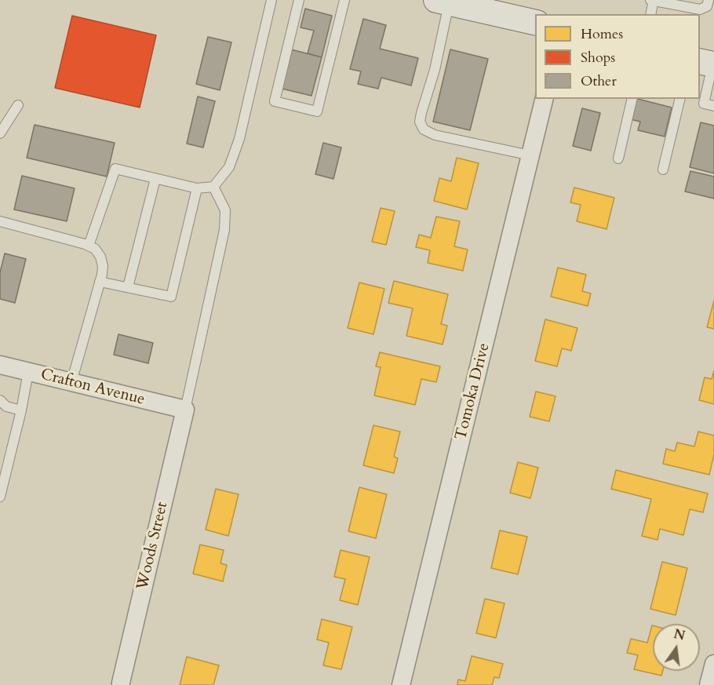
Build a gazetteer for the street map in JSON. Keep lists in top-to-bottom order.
{
  "streets": {
    "street": ["Crafton Avenue", "Tomoka Drive", "Woods Street"]
  },
  "crossings": [
    ["Crafton Avenue", "Woods Street"]
  ],
  "legend": ["Homes", "Shops", "Other"],
  "north": "top"
}
